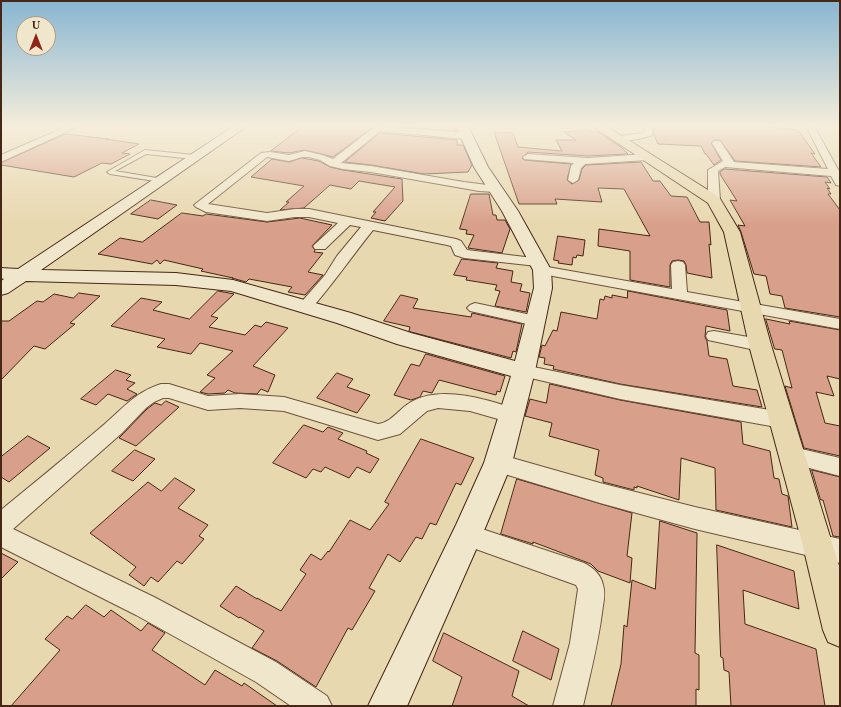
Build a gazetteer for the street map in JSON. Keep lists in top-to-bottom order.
{
  "north": "top"
}
